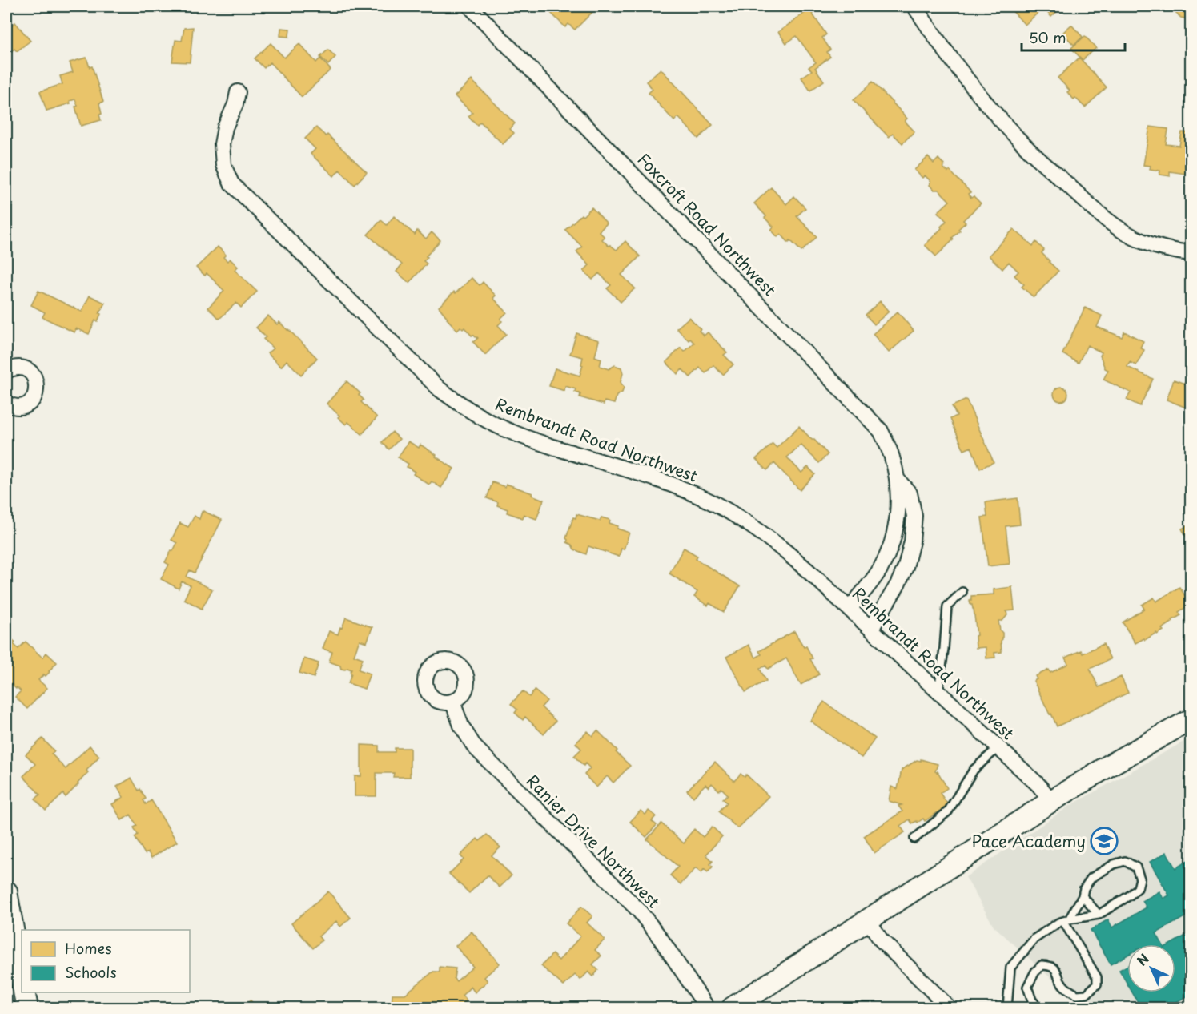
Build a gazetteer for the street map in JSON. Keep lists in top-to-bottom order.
{
  "streets": {
    "street": ["Foxcroft Road Northwest", "Rembrandt Road Northwest", "Ranier Drive Northwest"]
  },
  "crossings": [
    ["Foxcroft Road Northwest", "Rembrandt Road Northwest"]
  ],
  "places": {
    "school or university": ["Pace Academy"]
  },
  "legend": ["Homes", "Schools"],
  "scale_bar": "50 m",
  "north": "top left"
}
